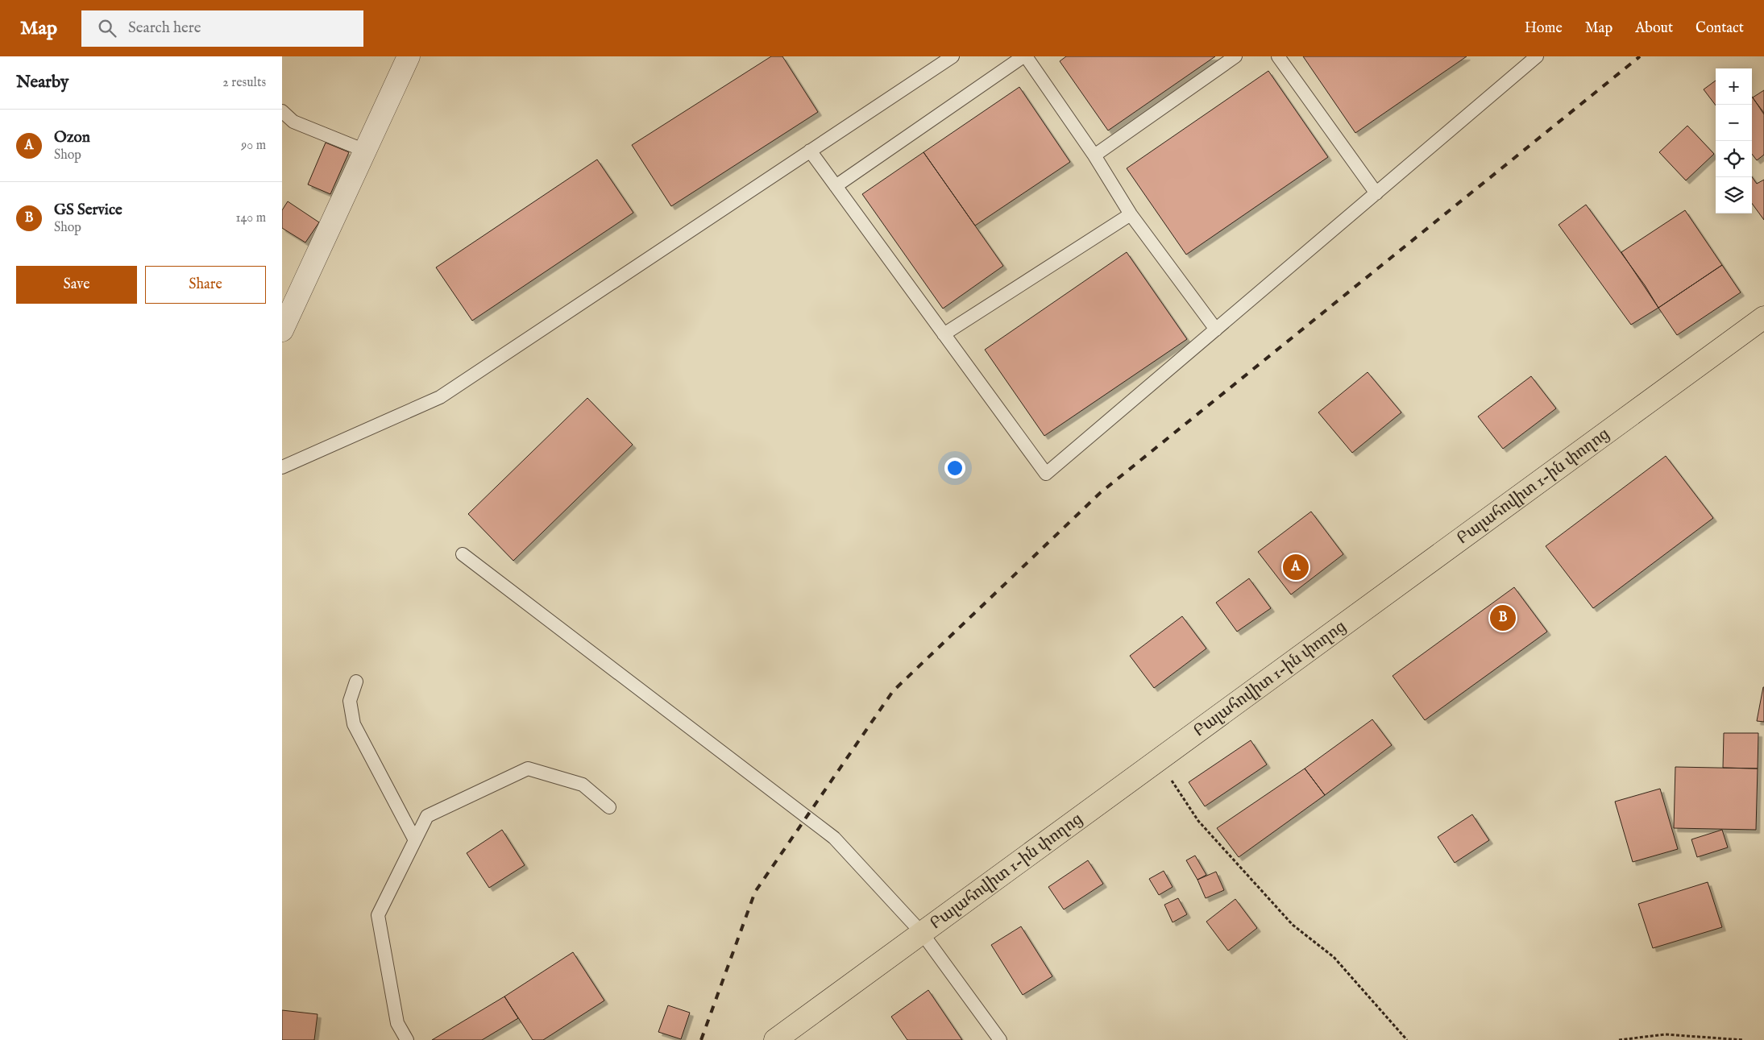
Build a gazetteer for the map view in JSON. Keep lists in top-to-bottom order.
{
  "streets": {
    "main road": ["Բալահովիտ 1-ին փողոց"]
  },
  "page": {
    "header": "Map",
    "search": "Search here",
    "nav": [
      "Home",
      "Map",
      "About",
      "Contact"
    ],
    "heading": ["Nearby", "2 results"],
    "map_buttons": ["+", "−"],
    "list": [
      {
        "mark": "A",
        "name": "Ozon",
        "note": "Shop",
        "value": "90 m"
      },
      {
        "mark": "B",
        "name": "GS Service",
        "note": "Shop",
        "value": "140 m"
      }
    ],
    "buttons": ["Save", "Share"],
    "pins": ["A", "B"]
  }
}
